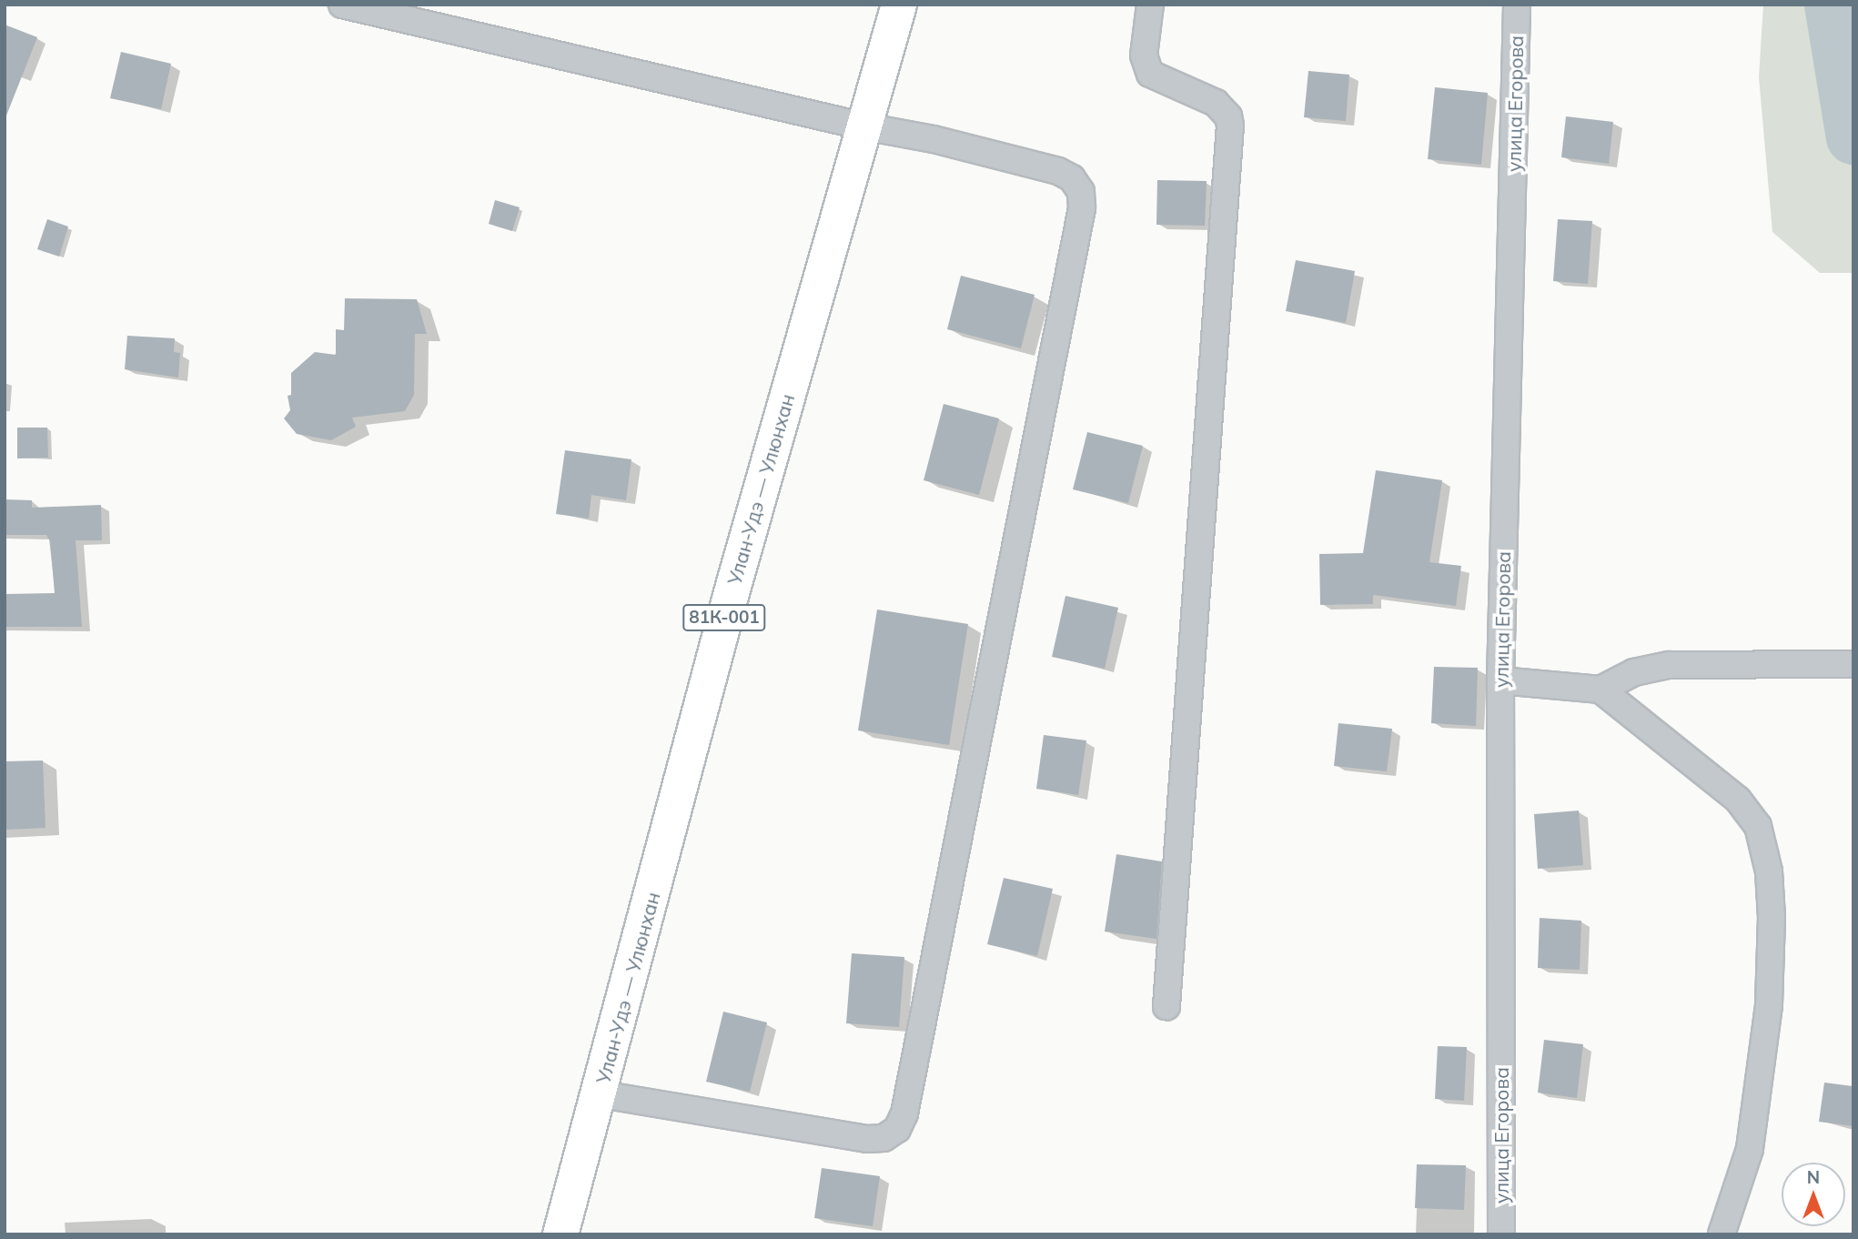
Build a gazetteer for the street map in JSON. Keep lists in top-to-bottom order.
{
  "streets": {
    "main road": ["Улан-Удэ — Улюнхан", "81К-001"],
    "street": ["улица Егорова"]
  },
  "north": "top"
}
